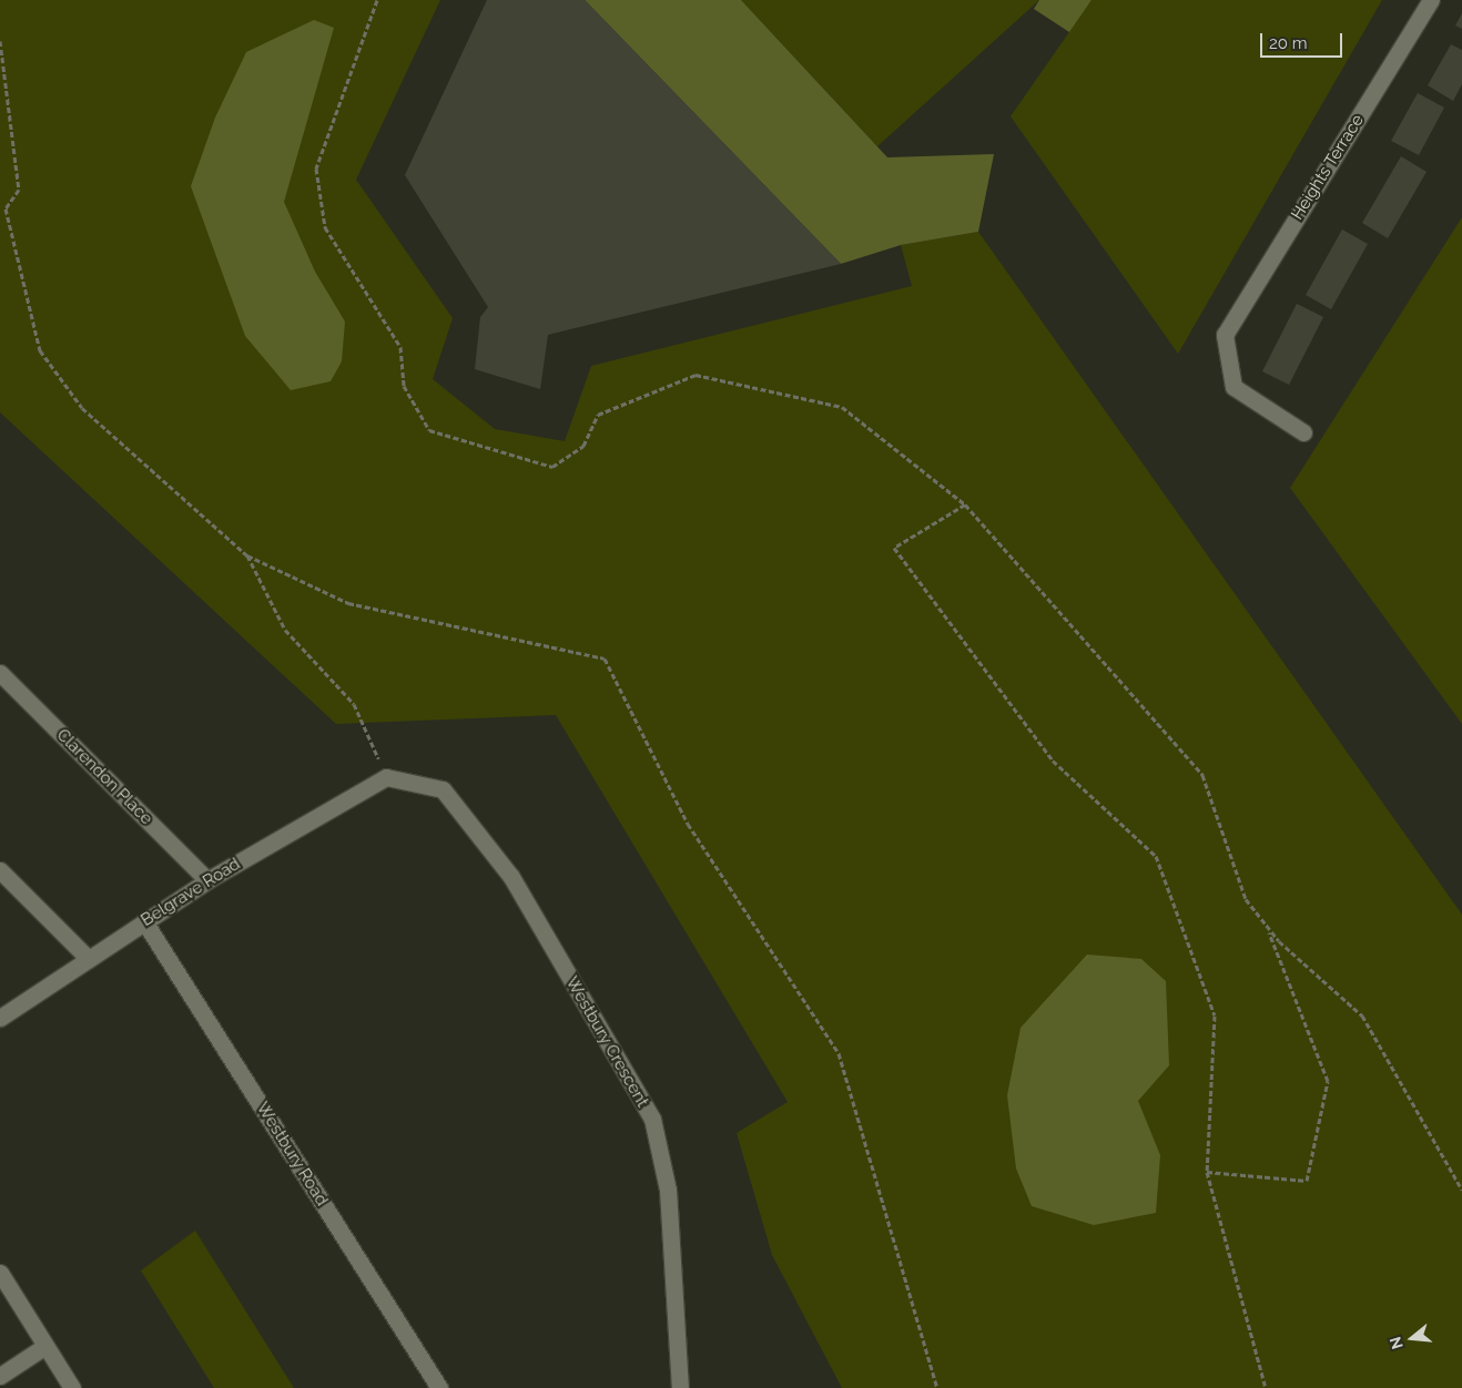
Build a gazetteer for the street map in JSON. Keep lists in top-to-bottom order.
{
  "streets": {
    "street": [
      "Heights Terrace",
      "Clarendon Place",
      "Belgrave Road",
      "Westbury Crescent",
      "Westbury Road"
    ]
  },
  "crossings": [
    ["Clarendon Place", "Belgrave Road"],
    ["Belgrave Road", "Westbury Crescent"],
    ["Belgrave Road", "Westbury Road"]
  ],
  "scale_bar": "20 m",
  "north": "left"
}
